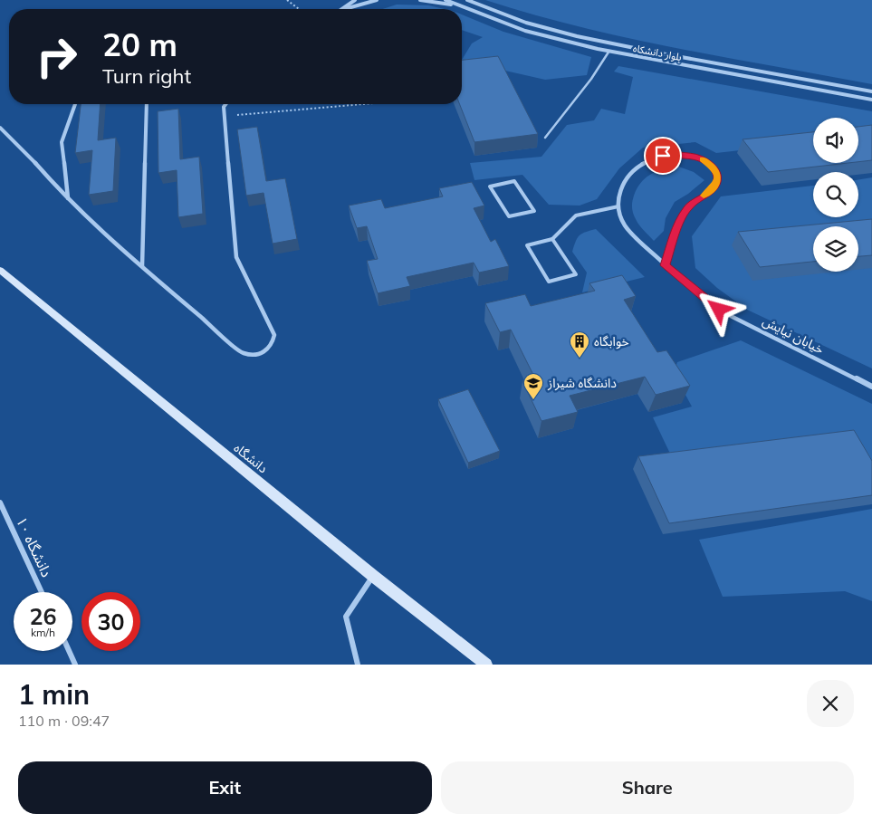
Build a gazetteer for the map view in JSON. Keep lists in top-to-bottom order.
{
  "streets": {
    "street": [
      "بلوار دانشکاه",
      "خیابان نیایش",
      "دانشگاه",
      "۱۰ دانشگاه"
    ]
  },
  "places": {
    "building": ["خوابگاه"],
    "school or university": ["دانشگاه شیراز"]
  },
  "page": {
    "turn": ["20 m", "Turn right"],
    "speed": "26 km/h",
    "limit": "30",
    "heading": ["1 min", "110 m · 09:47"],
    "buttons": ["Exit", "Share"]
  }
}
